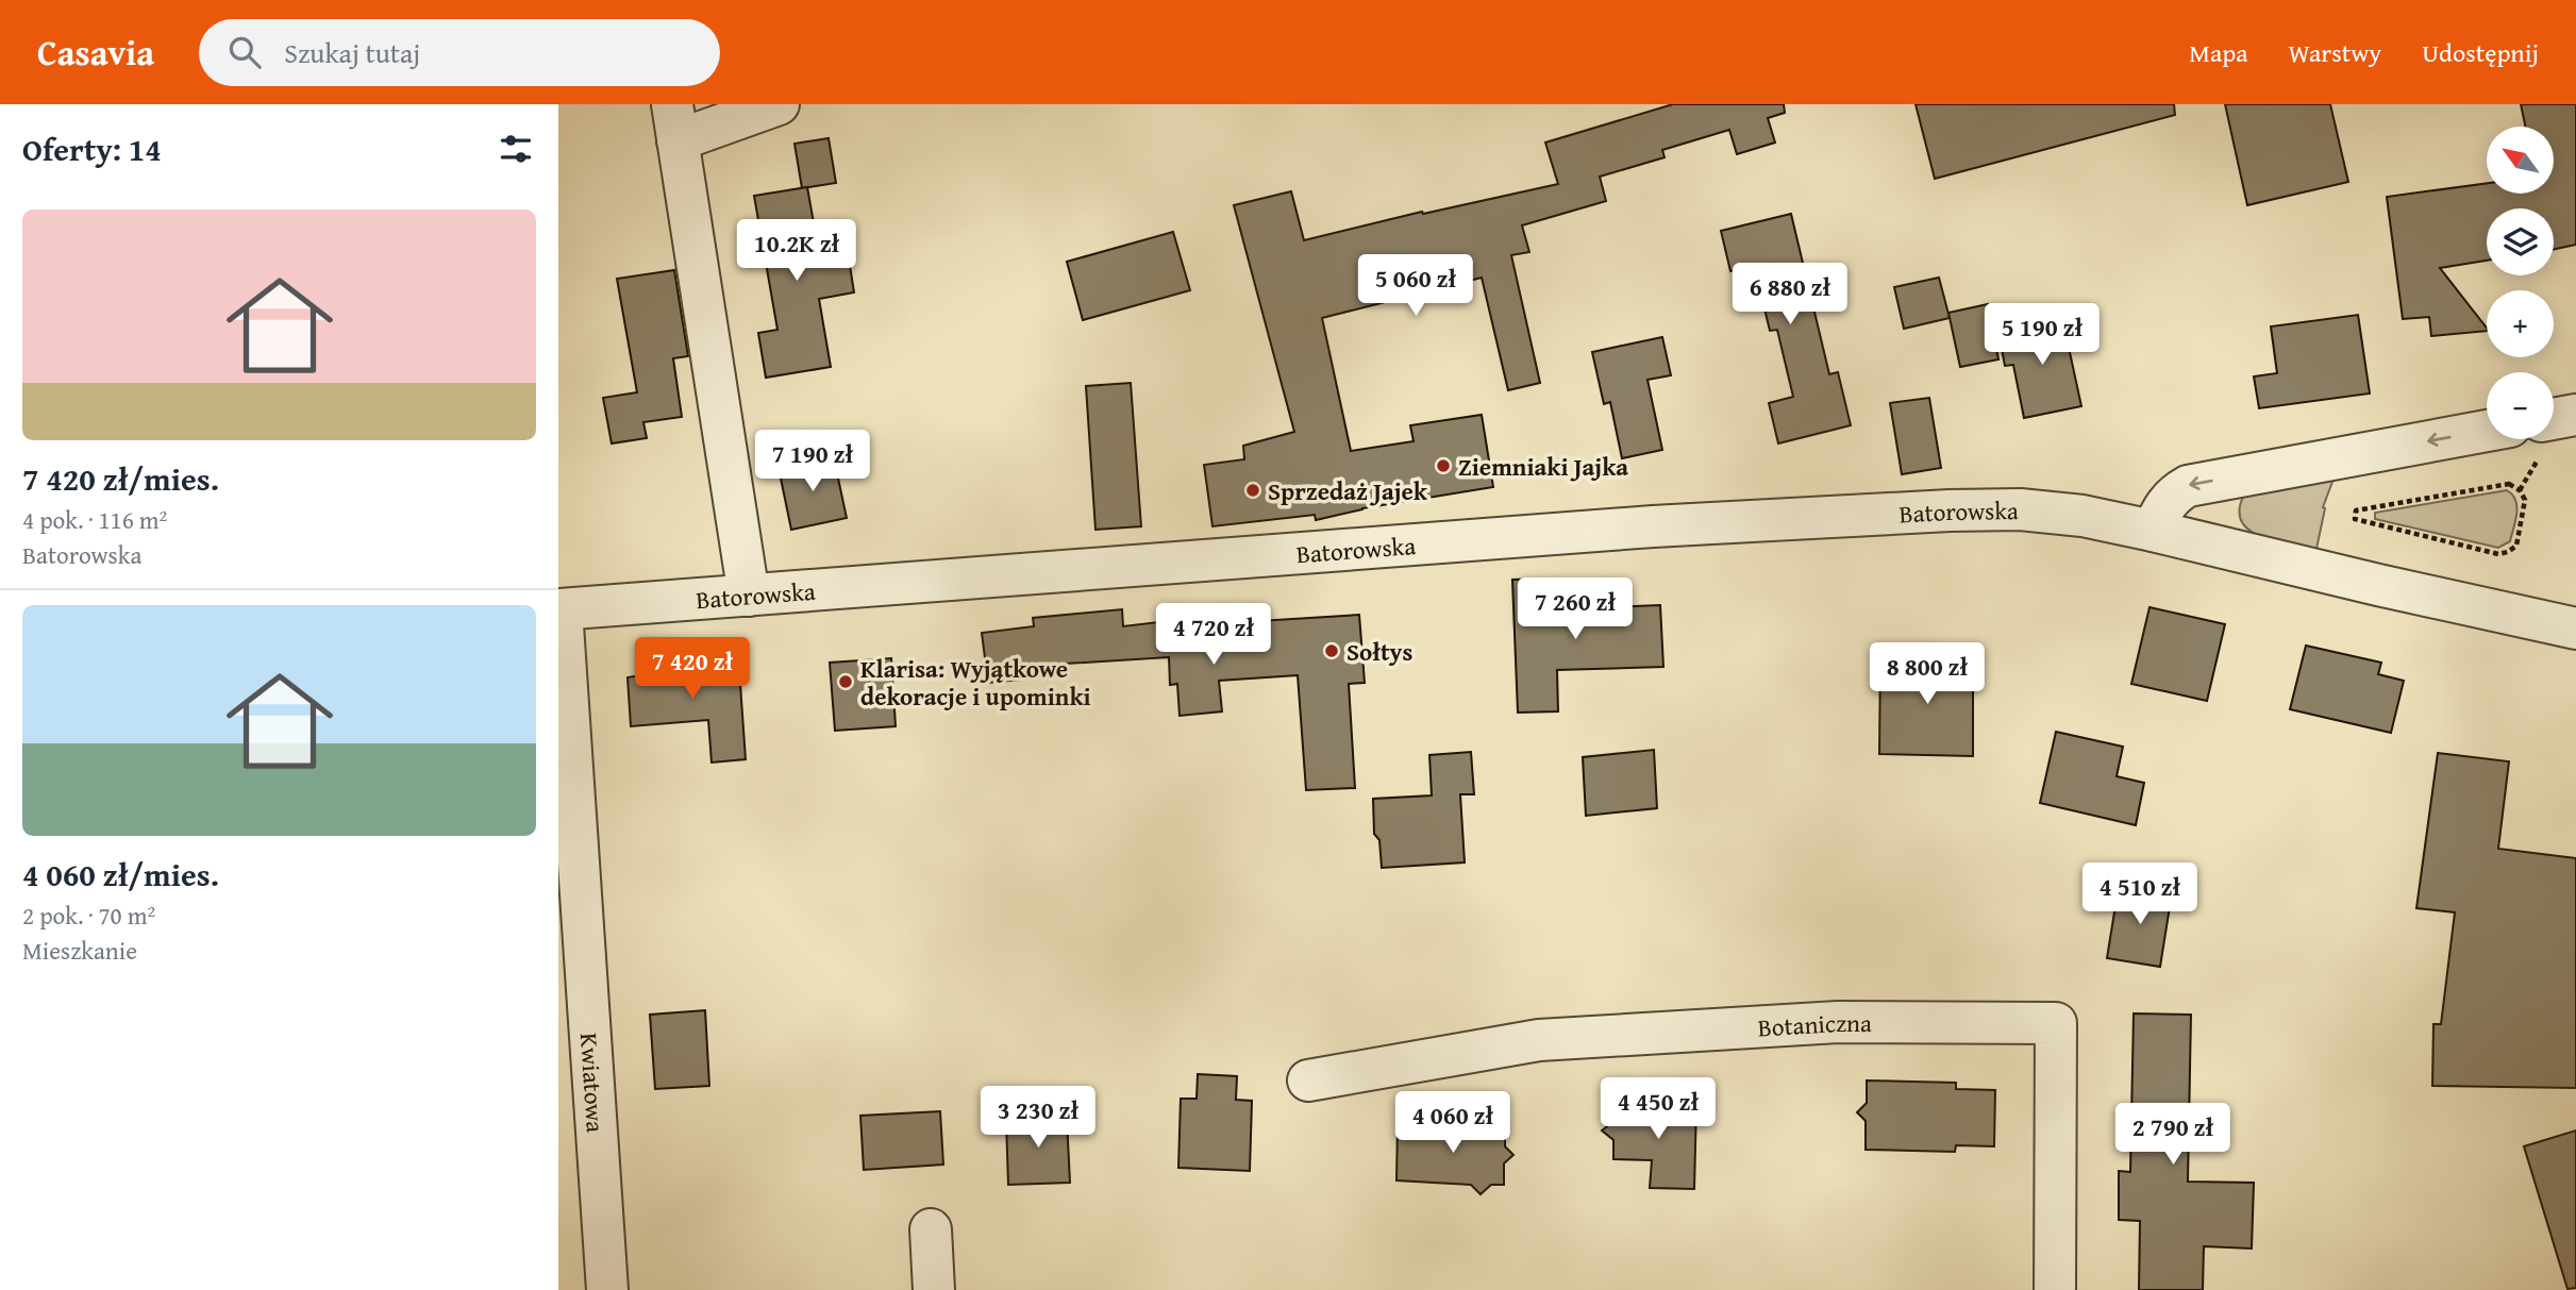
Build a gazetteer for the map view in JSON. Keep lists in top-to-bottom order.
{
  "streets": {
    "street": ["Batorowska", "Botaniczna", "Kwiatowa"]
  },
  "crossings": [
    ["Batorowska", "Kwiatowa"]
  ],
  "places": [
    "Ziemniaki Jajka",
    "Sprzedaż Jajek",
    "Sołtys",
    "Klarisa: Wyjątkowe dekoracje i upominki"
  ],
  "north": "top left",
  "page": {
    "header": "Casavia",
    "search": "Szukaj tutaj",
    "nav": ["Mapa", "Warstwy", "Udostępnij"],
    "heading": "Oferty: 14",
    "map_buttons": ["+", "−"],
    "list": [
      {
        "name": "7 420 zł/mies.",
        "note": "4 pok. · 116 m² · Batorowska"
      },
      {
        "name": "4 060 zł/mies.",
        "note": "2 pok. · 70 m² · Mieszkanie"
      }
    ],
    "price": [
      "10.2K zł",
      "5 060 zł",
      "6 880 zł",
      "5 190 zł",
      "7 190 zł",
      "7 260 zł",
      "4 720 zł",
      "7 420 zł",
      "8 800 zł",
      "4 510 zł",
      "4 450 zł",
      "3 230 zł",
      "4 060 zł",
      "2 790 zł"
    ]
  }
}
